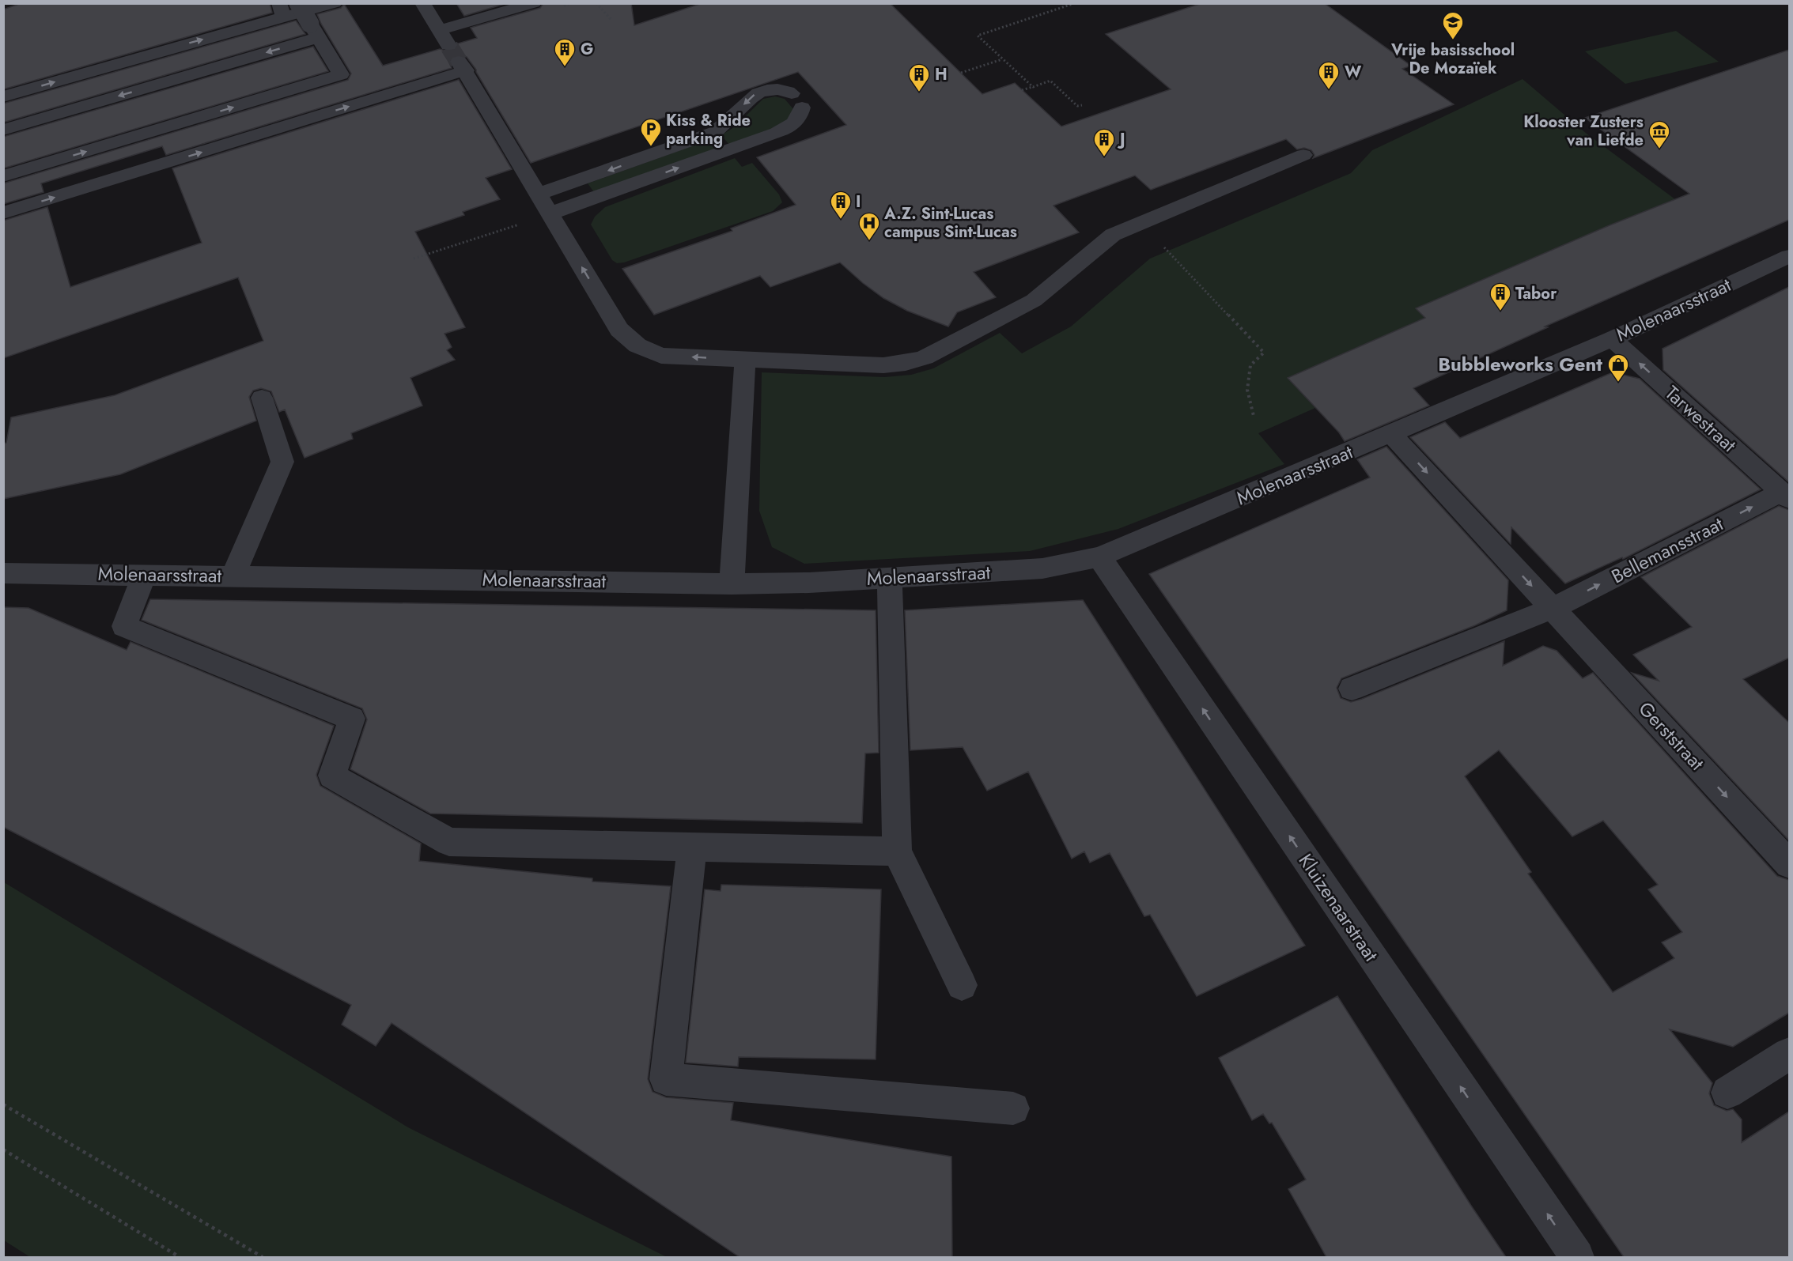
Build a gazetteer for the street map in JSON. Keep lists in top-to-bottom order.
{
  "streets": {
    "street": [
      "Molenaarsstraat",
      "Tarwestraat",
      "Bellemansstraat",
      "Gerststraat",
      "Kluizenaarstraat"
    ]
  },
  "crossings": [
    ["Molenaarsstraat", "Tarwestraat"],
    ["Molenaarsstraat", "Gerststraat"],
    ["Molenaarsstraat", "Kluizenaarstraat"],
    ["Tarwestraat", "Bellemansstraat"],
    ["Bellemansstraat", "Gerststraat"]
  ],
  "one_way": [
    "Tarwestraat",
    "Bellemansstraat",
    "Gerststraat",
    "Kluizenaarstraat"
  ],
  "places": {
    "school or university": ["Vrije basisschool De Mozaïek"],
    "building": [
      "G",
      "W",
      "H",
      "J",
      "I",
      "Tabor"
    ],
    "parking": ["Kiss & Ride parking"],
    "museum": ["Klooster Zusters van Liefde"],
    "hospital": ["A.Z. Sint-Lucas campus Sint-Lucas"],
    "shop": ["Bubbleworks Gent"]
  }
}
